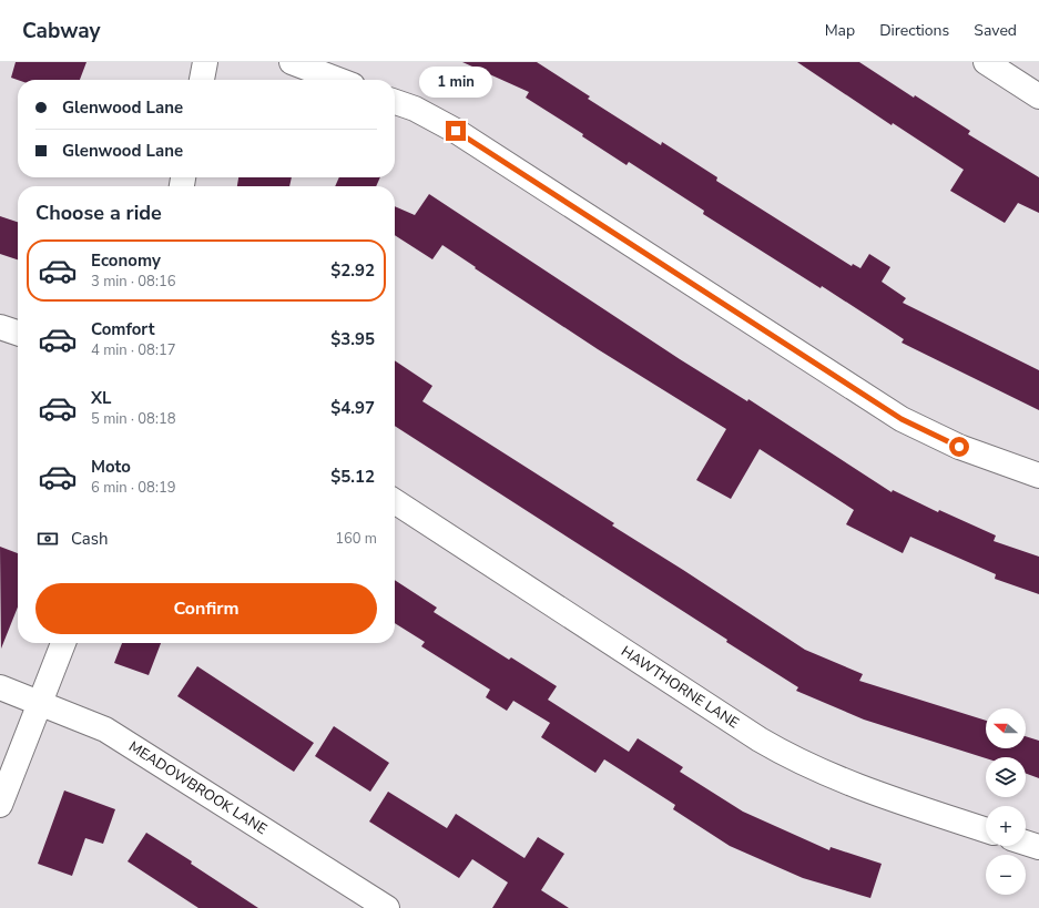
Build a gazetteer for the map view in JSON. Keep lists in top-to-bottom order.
{
  "streets": {
    "street": ["HAWTHORNE LANE", "MEADOWBROOK LANE"]
  },
  "north": "left",
  "page": {
    "header": "Cabway",
    "nav": ["Map", "Directions", "Saved"],
    "bubble": "1 min",
    "banner": ["Glenwood Lane", "Glenwood Lane"],
    "heading": "Choose a ride",
    "list": [
      {
        "name": "Economy",
        "note": "3 min · 08:16",
        "value": "$2.92"
      },
      {
        "name": "Comfort",
        "note": "4 min · 08:17",
        "value": "$3.95"
      },
      {
        "name": "XL",
        "note": "5 min · 08:18",
        "value": "$4.97"
      },
      {
        "name": "Moto",
        "note": "6 min · 08:19",
        "value": "$5.12"
      }
    ],
    "pay": ["Cash", "160 m"],
    "buttons": "Confirm",
    "map_buttons": ["+", "−"]
  }
}
